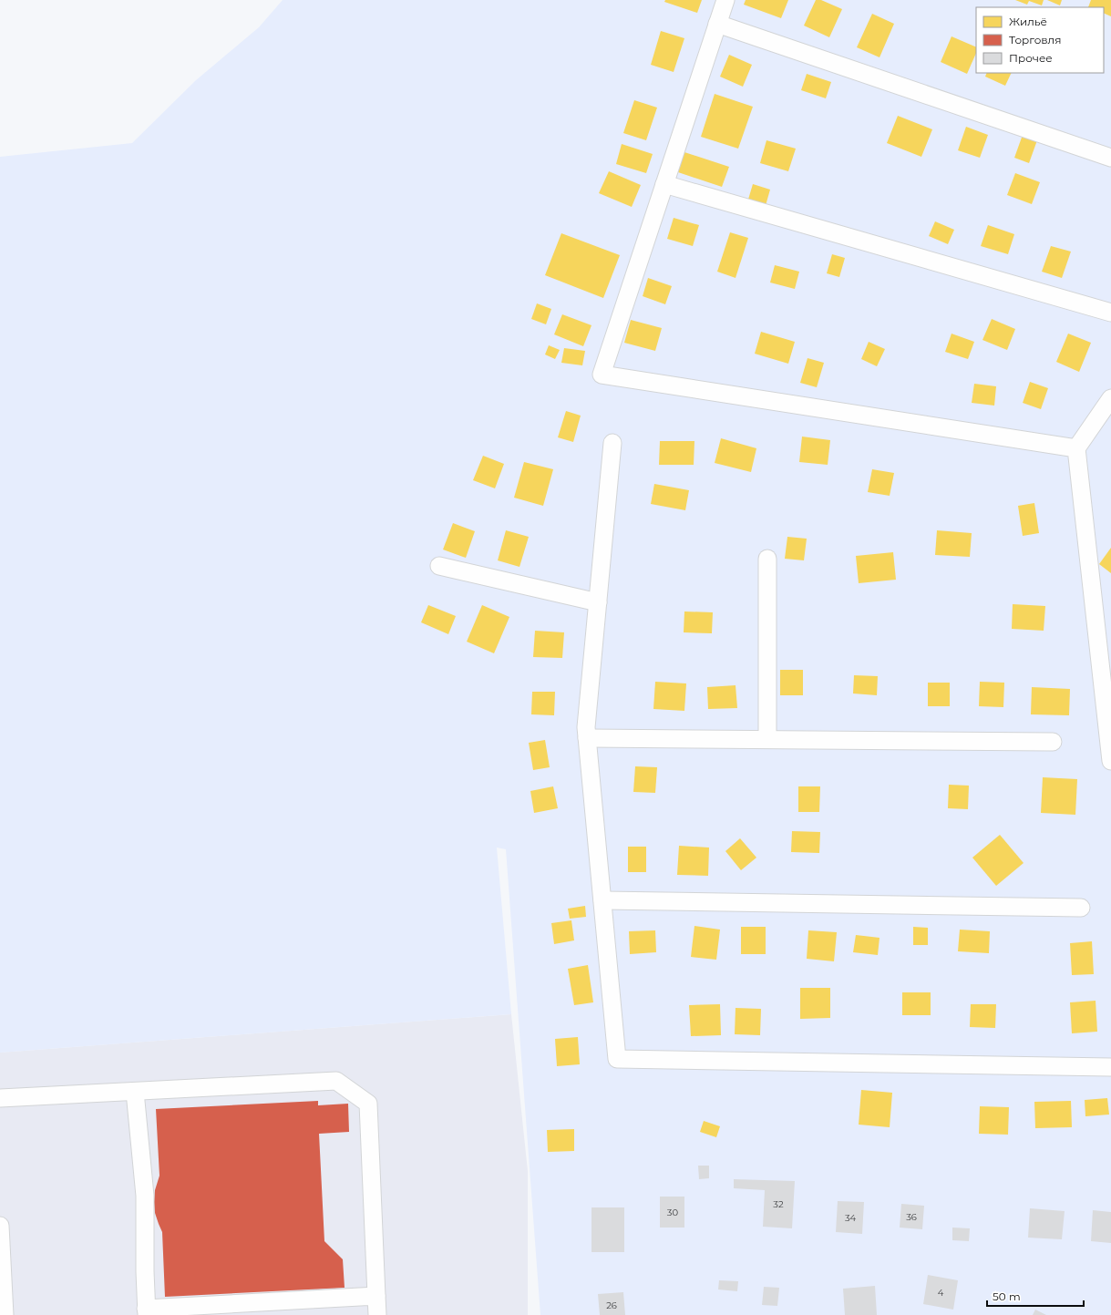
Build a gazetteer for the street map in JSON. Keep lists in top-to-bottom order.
{
  "house_numbers": [
    "32",
    "30",
    "36",
    "34",
    "4",
    "26"
  ],
  "legend": ["Жильё", "Торговля", "Прочее"],
  "scale_bar": "50 m"
}
